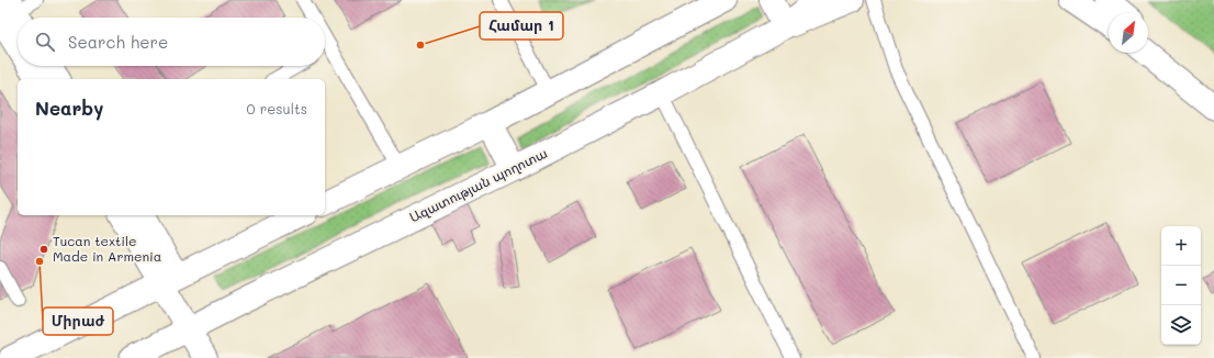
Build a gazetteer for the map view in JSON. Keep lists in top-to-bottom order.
{
  "streets": {
    "main road": ["Ազատության պողոտա"]
  },
  "places": ["Համար 1", "Tucan textile Made in Armenia", "Միրաժ"],
  "north": "top right",
  "page": {
    "search": "Search here",
    "heading": ["Nearby", "0 results"],
    "map_buttons": ["+", "−"]
  }
}
